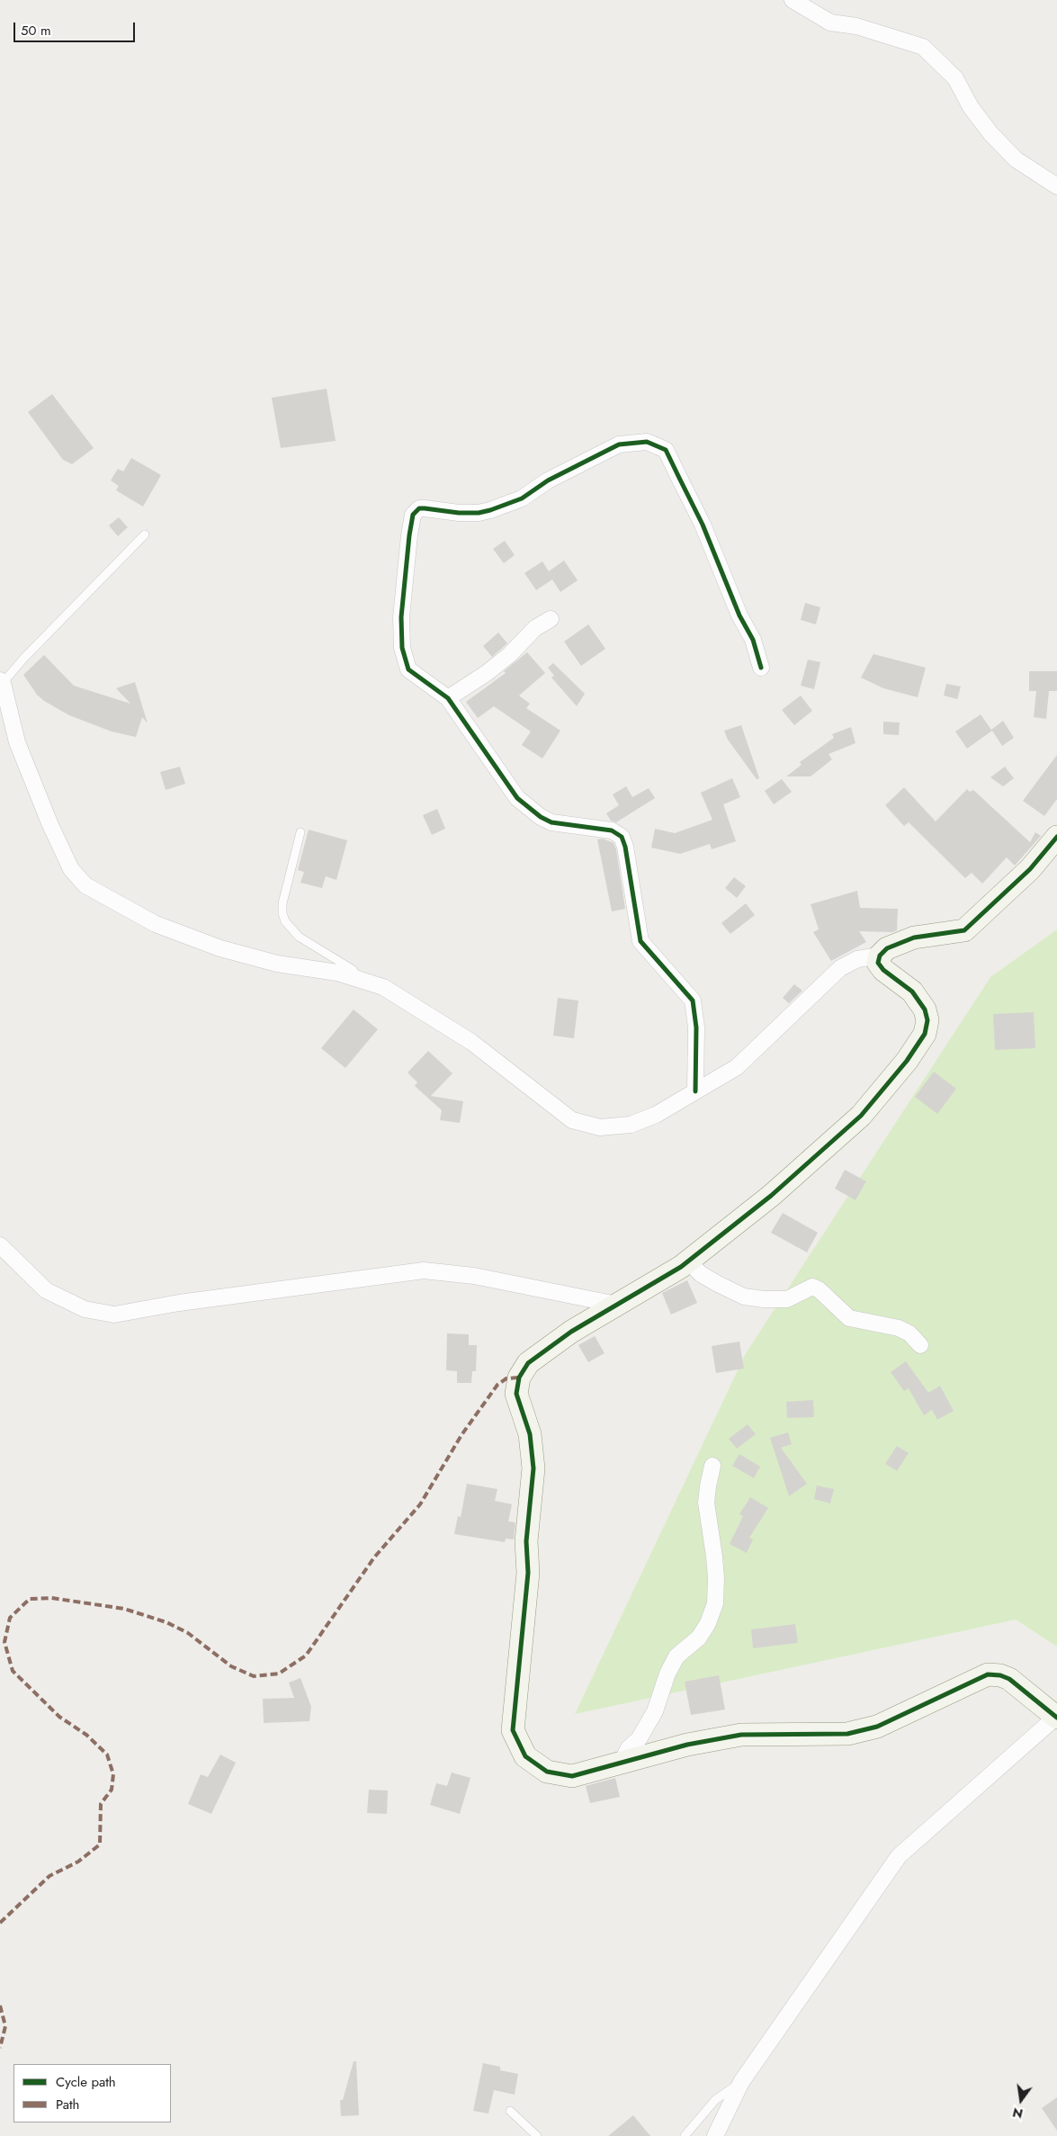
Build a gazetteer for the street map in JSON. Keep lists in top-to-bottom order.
{
  "legend": ["Cycle path", "Path"],
  "scale_bar": "50 m",
  "north": "bottom"
}
